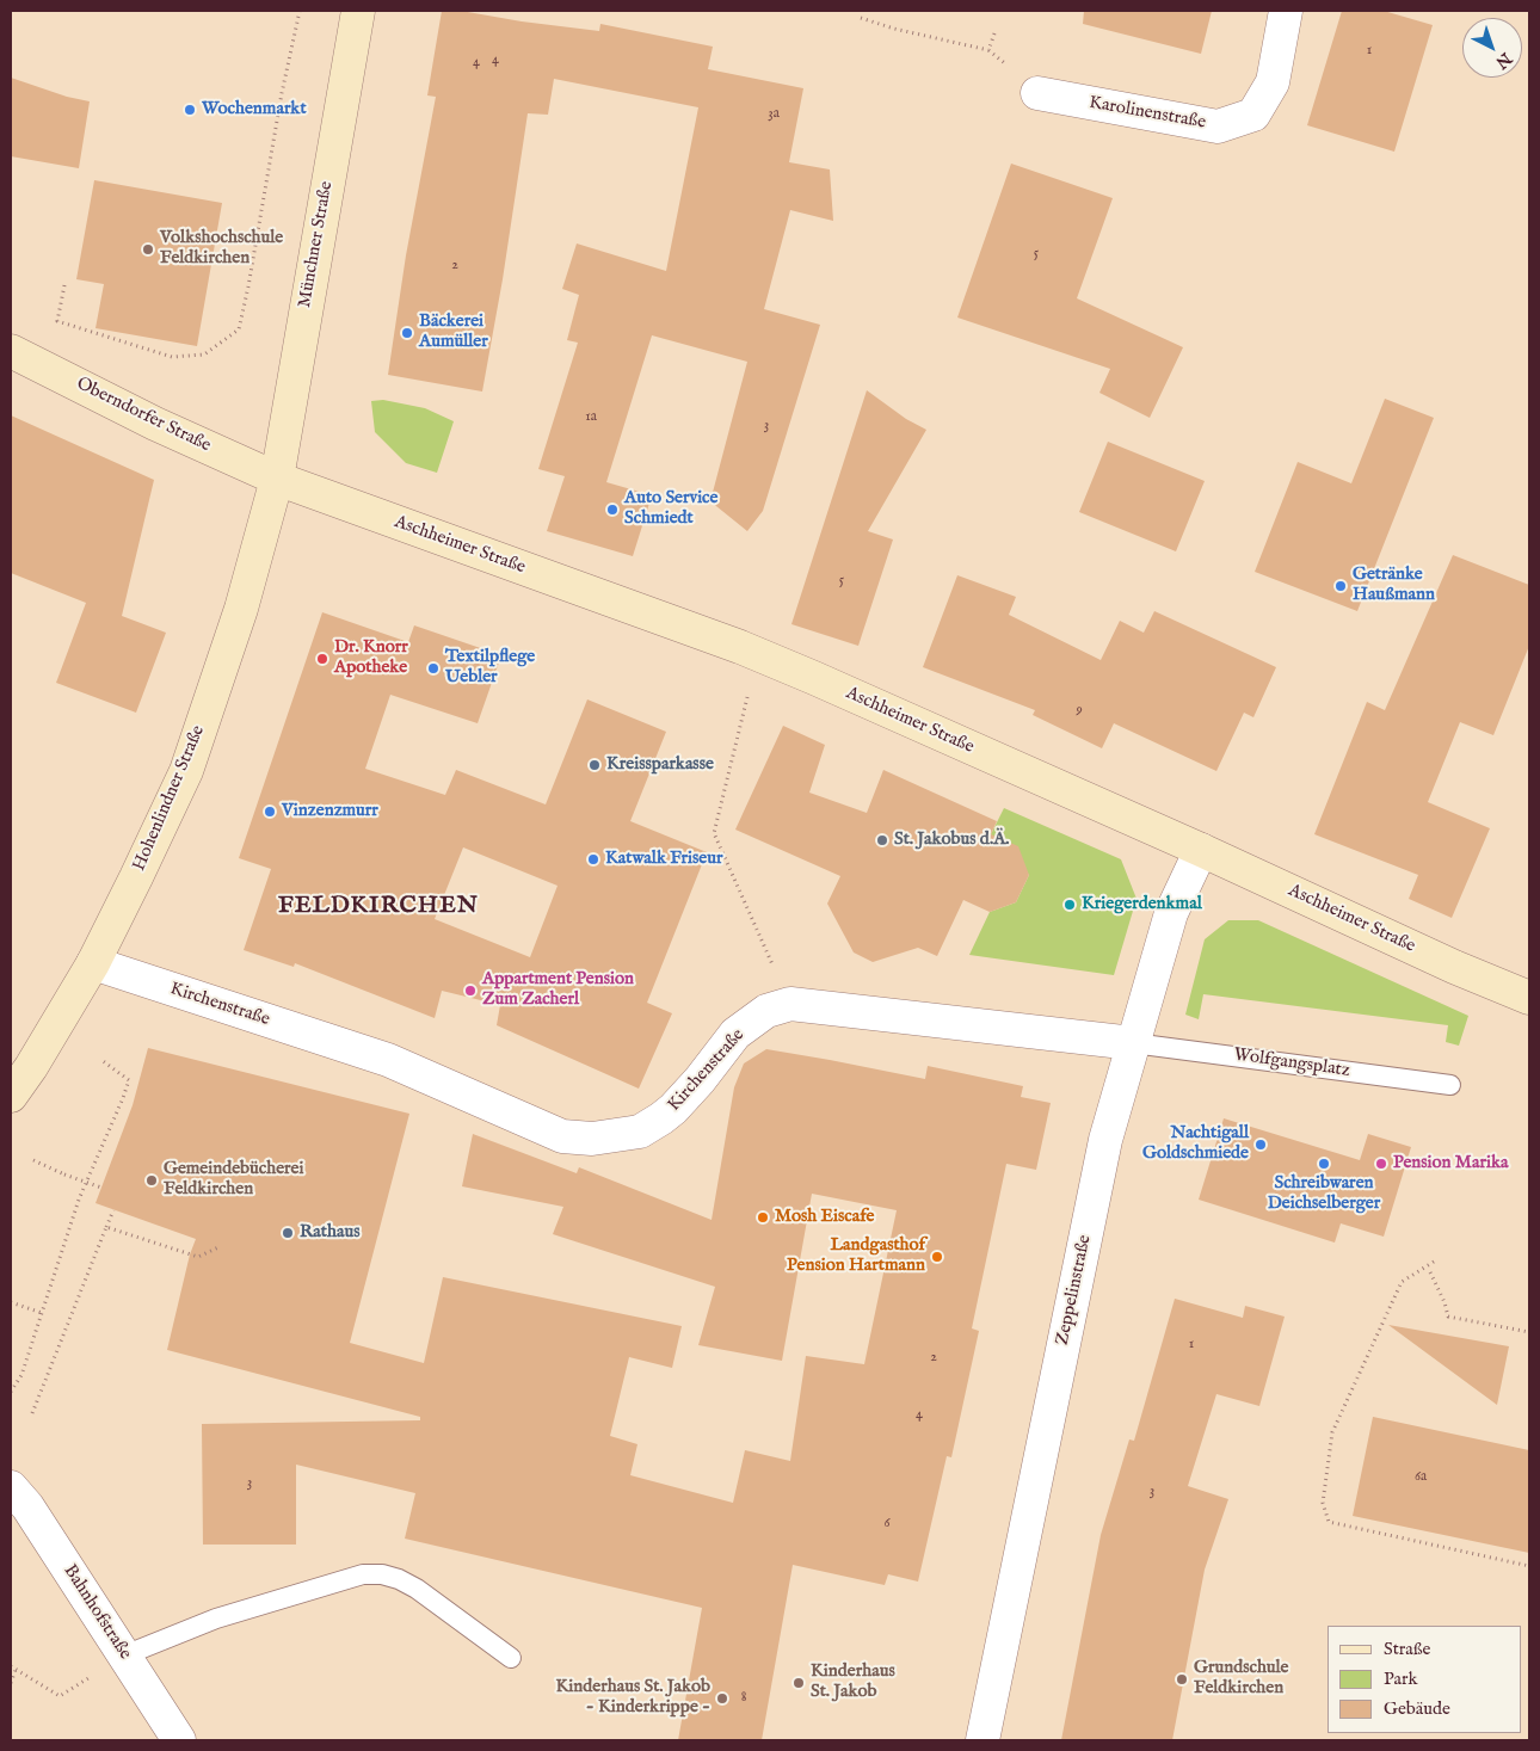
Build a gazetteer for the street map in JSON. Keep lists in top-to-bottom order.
{
  "streets": {
    "main road": [
      "Münchner Straße",
      "Oberndorfer Straße",
      "Aschheimer Straße",
      "Hohenlindner Straße"
    ],
    "street": [
      "Karolinenstraße",
      "Kirchenstraße",
      "Zeppelinstraße",
      "Bahnhofstraße"
    ],
    "lane": ["Wolfgangsplatz"]
  },
  "crossings": [
    ["Münchner Straße", "Oberndorfer Straße"],
    ["Münchner Straße", "Aschheimer Straße"],
    ["Münchner Straße", "Hohenlindner Straße"],
    ["Oberndorfer Straße", "Aschheimer Straße"],
    ["Oberndorfer Straße", "Hohenlindner Straße"],
    ["Aschheimer Straße", "Hohenlindner Straße"],
    ["Aschheimer Straße", "Zeppelinstraße"],
    ["Hohenlindner Straße", "Kirchenstraße"],
    ["Kirchenstraße", "Wolfgangsplatz"],
    ["Kirchenstraße", "Zeppelinstraße"],
    ["Wolfgangsplatz", "Zeppelinstraße"]
  ],
  "districts": ["FELDKIRCHEN"],
  "places": [
    "Wochenmarkt",
    "Volkshochschule Feldkirchen",
    "Bäckerei Aumüller",
    "Auto Service Schmiedt",
    "Getränke Haußmann",
    "Dr. Knorr Apotheke",
    "Textilpflege Uebler",
    "Kreissparkasse",
    "Vinzenzmurr",
    "St. Jakobus d.Ä.",
    "Katwalk Friseur",
    "Kriegerdenkmal",
    "Appartment Pension Zum Zacherl",
    "Nachtigall Goldschmiede",
    "Schreibwaren Deichselberger",
    "Pension Marika",
    "Gemeindebücherei Feldkirchen",
    "Mosh Eiscafe",
    "Rathaus",
    "Landgasthof Pension Hartmann",
    "Grundschule Feldkirchen",
    "Kinderhaus St. Jakob",
    "Kinderhaus St. Jakob - Kinderkrippe -"
  ],
  "house_numbers": [
    "1",
    "4",
    "4",
    "3a",
    "5",
    "2",
    "1a",
    "3",
    "5",
    "9",
    "1",
    "2",
    "4",
    "6a",
    "3",
    "3",
    "6",
    "8"
  ],
  "legend": ["Straße", "Park", "Gebäude"],
  "north": "bottom right"
}
